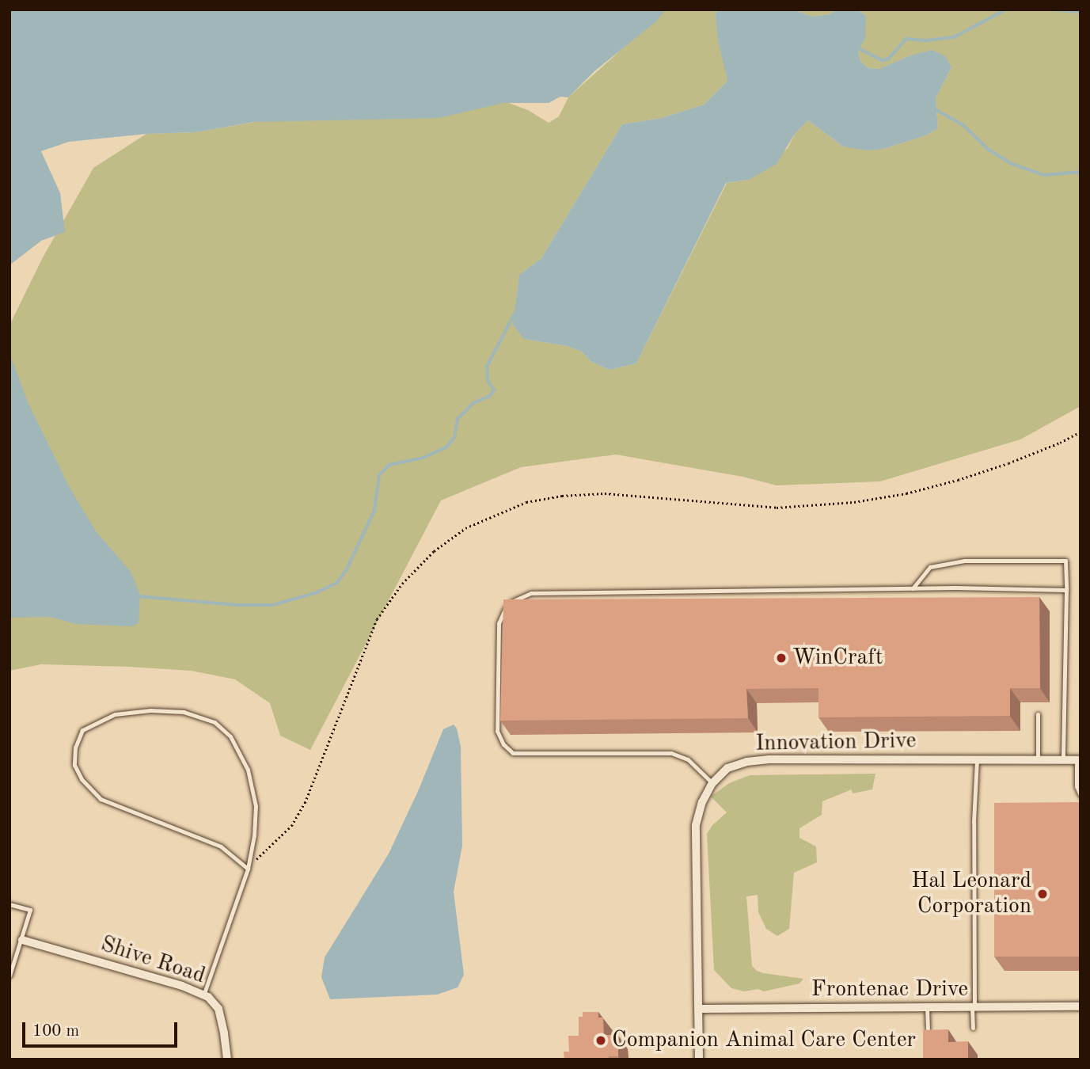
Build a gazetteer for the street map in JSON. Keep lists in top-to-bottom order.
{
  "streets": {
    "street": ["Innovation Drive", "Shive Road", "Frontenac Drive"]
  },
  "crossings": [
    ["Innovation Drive", "Frontenac Drive"]
  ],
  "places": ["WinCraft", "Hal Leonard Corporation", "Companion Animal Care Center"],
  "scale_bar": "100 m"
}
